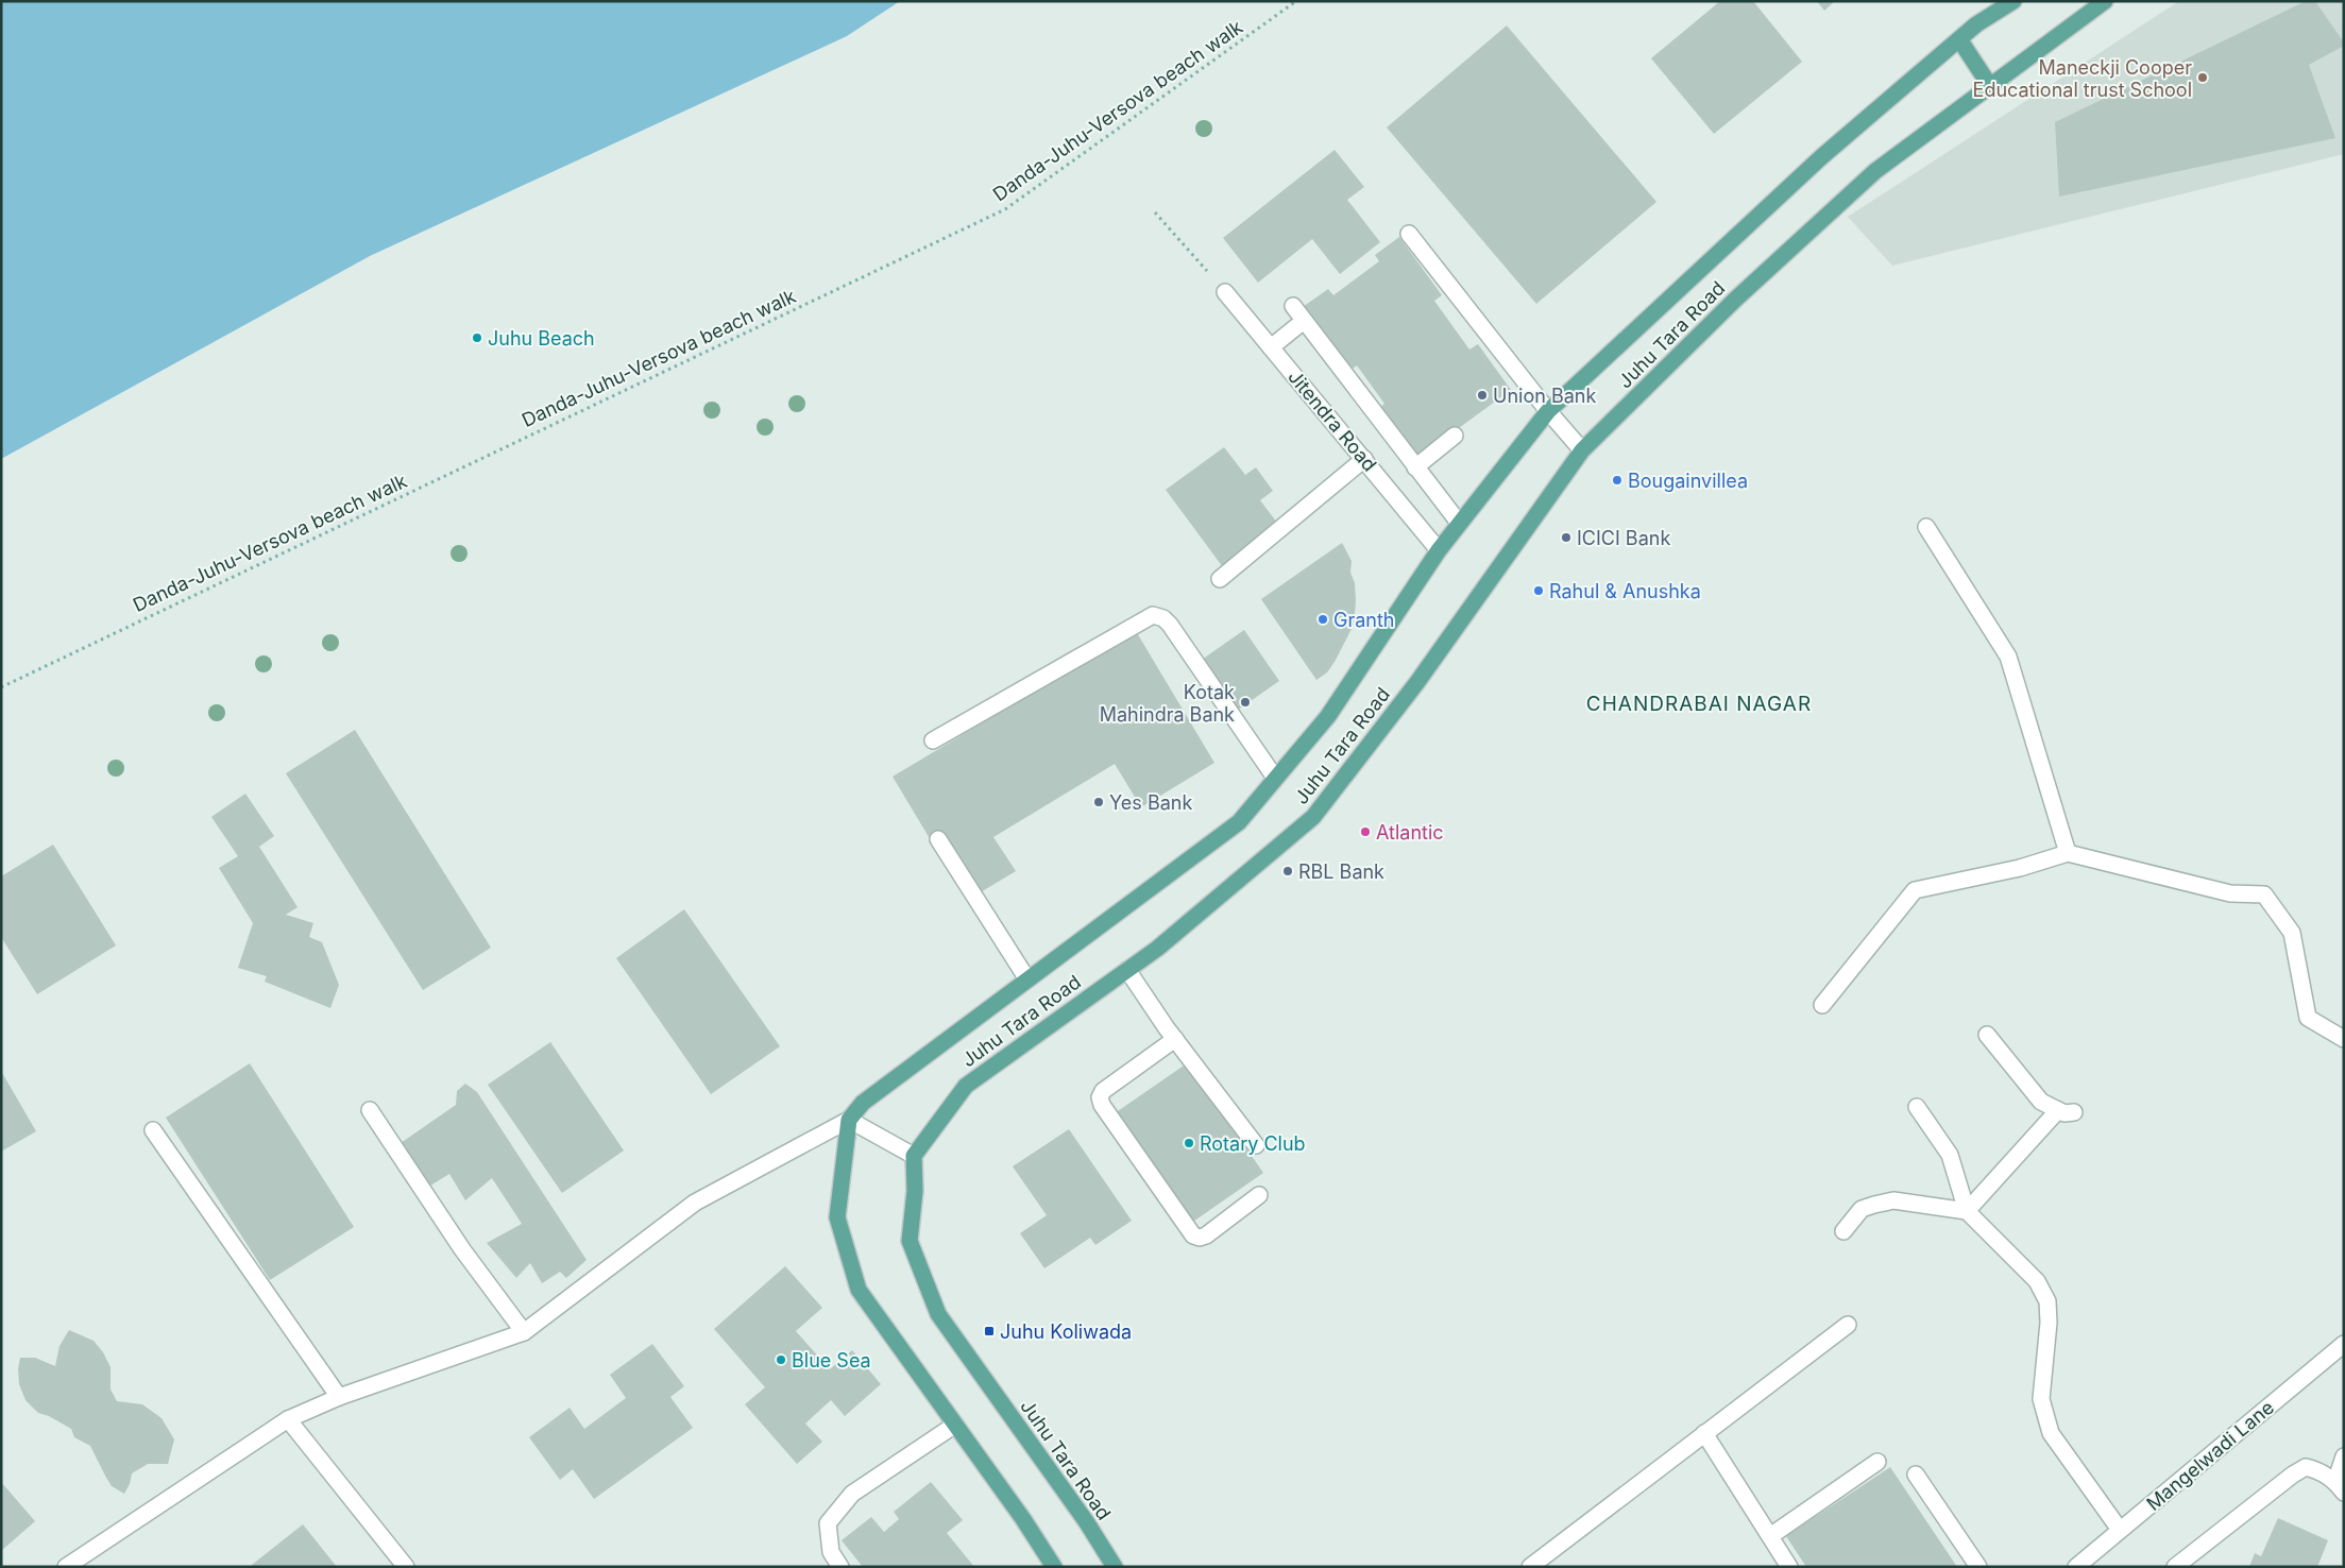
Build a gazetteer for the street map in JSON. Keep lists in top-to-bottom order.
{
  "streets": {
    "main road": ["Juhu Tara Road"],
    "street": ["Jitendra Road", "Mangelwadi Lane"],
    "path": ["Danda-Juhu-Versova beach walk"]
  },
  "crossings": [
    ["Juhu Tara Road", "Jitendra Road"]
  ],
  "districts": ["CHANDRABAI NAGAR"],
  "places": {
    "other": [
      "Maneckji Cooper Educational trust School",
      "Juhu Beach",
      "Union Bank",
      "Bougainvillea",
      "ICICI Bank",
      "Rahul & Anushka",
      "Granth",
      "Kotak Mahindra Bank",
      "Yes Bank",
      "Atlantic",
      "RBL Bank",
      "Rotary Club",
      "Blue Sea"
    ],
    "transit": ["Juhu Koliwada"]
  }
}
